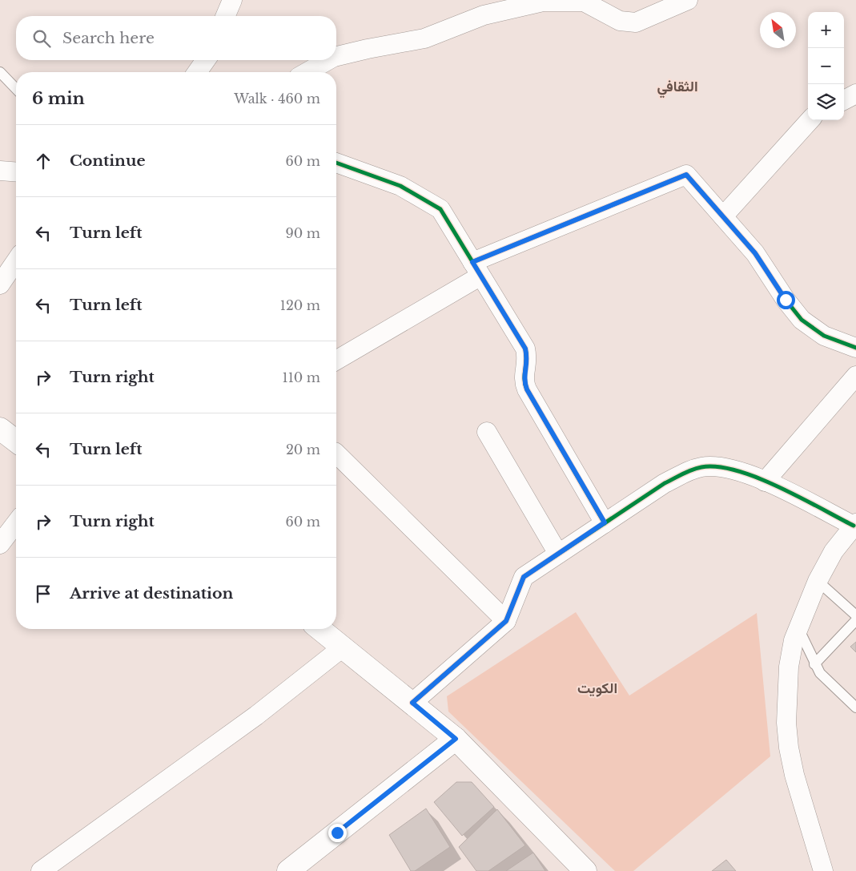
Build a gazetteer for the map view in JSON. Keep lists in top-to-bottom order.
{
  "districts": ["الثقافي", "الكويت"],
  "north": "top left",
  "page": {
    "map_buttons": ["+", "−"],
    "search": "Search here",
    "heading": ["6 min", "Walk · 460 m"],
    "list": [
      ["Continue", "60 m"],
      ["Turn left", "90 m"],
      ["Turn left", "120 m"],
      ["Turn right", "110 m"],
      ["Turn left", "20 m"],
      ["Turn right", "60 m"],
      "Arrive at destination"
    ]
  }
}
